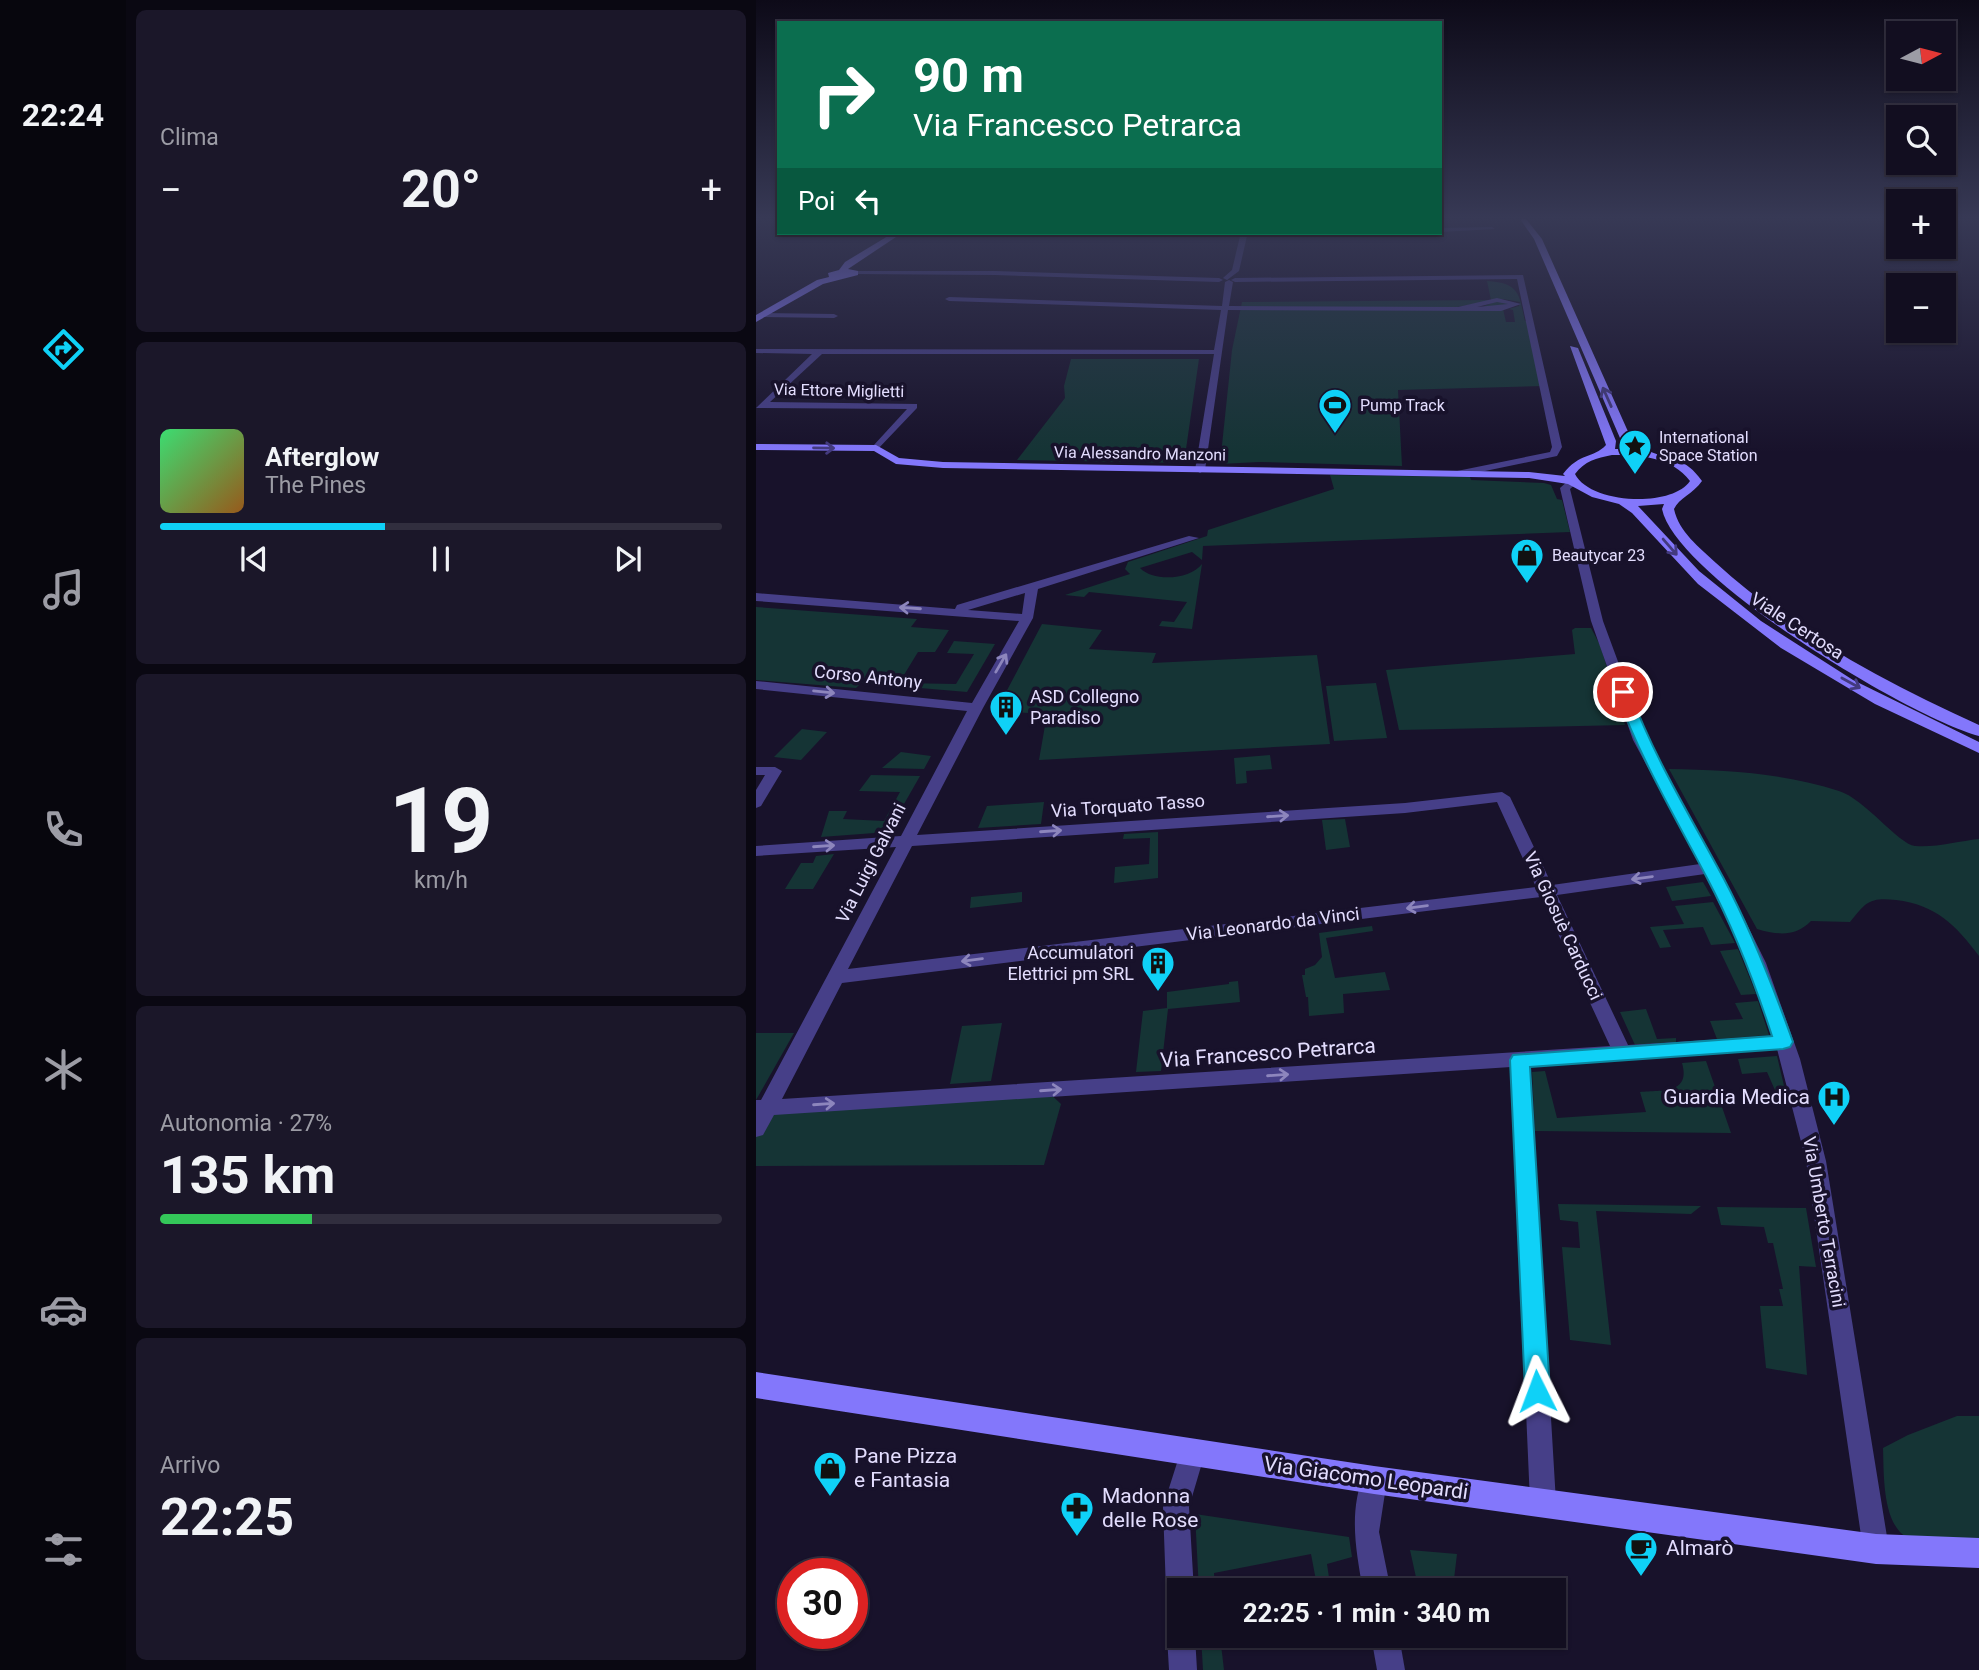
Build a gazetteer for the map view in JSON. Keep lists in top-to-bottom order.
{
  "streets": {
    "main road": ["Via Alessandro Manzoni", "Viale Certosa", "Via Giacomo Leopardi"],
    "street": [
      "Via Ettore Miglietti",
      "Corso Antony",
      "Via Torquato Tasso",
      "Via Luigi Galvani",
      "Via Leonardo da Vinci",
      "Via Giosuè Carducci",
      "Via Francesco Petrarca",
      "Via Umberto Terracini"
    ]
  },
  "crossings": [
    ["Via Ettore Miglietti", "Via Alessandro Manzoni"],
    ["Via Alessandro Manzoni", "Viale Certosa"],
    ["Via Alessandro Manzoni", "Via Umberto Terracini"],
    ["Corso Antony", "Via Luigi Galvani"],
    ["Via Torquato Tasso", "Via Luigi Galvani"],
    ["Via Torquato Tasso", "Via Giosuè Carducci"],
    ["Via Luigi Galvani", "Via Leonardo da Vinci"],
    ["Via Luigi Galvani", "Via Francesco Petrarca"],
    ["Via Leonardo da Vinci", "Via Giosuè Carducci"],
    ["Via Leonardo da Vinci", "Via Umberto Terracini"],
    ["Via Giosuè Carducci", "Via Francesco Petrarca"],
    ["Via Francesco Petrarca", "Via Umberto Terracini"],
    ["Via Umberto Terracini", "Via Giacomo Leopardi"]
  ],
  "one_way": ["Via Torquato Tasso", "Via Leonardo da Vinci", "Via Francesco Petrarca"],
  "places": {
    "sports": ["Pump Track"],
    "place": ["International Space Station"],
    "shop": ["Beautycar 23", "Pane Pizza e Fantasia"],
    "building": ["ASD Collegno Paradiso", "Accumulatori Elettrici pm SRL"],
    "hospital": ["Guardia Medica"],
    "pharmacy": ["Madonna delle Rose"],
    "cafe": ["Almarò"]
  },
  "north": "right",
  "page": {
    "tabs": "22:24",
    "tile": [
      "Clima",
      ["19", "km/h"],
      ["Autonomia · 27%", "135 km"],
      ["Arrivo", "22:25"]
    ],
    "map_buttons": ["+", "−"],
    "turn": ["90 m", "Via Francesco Petrarca"],
    "heat": ["−", "20°", "+"],
    "then": "Poi",
    "song": ["Afterglow", "The Pines"],
    "limit": "30",
    "trip": "22:25 · 1 min · 340 m"
  }
}
